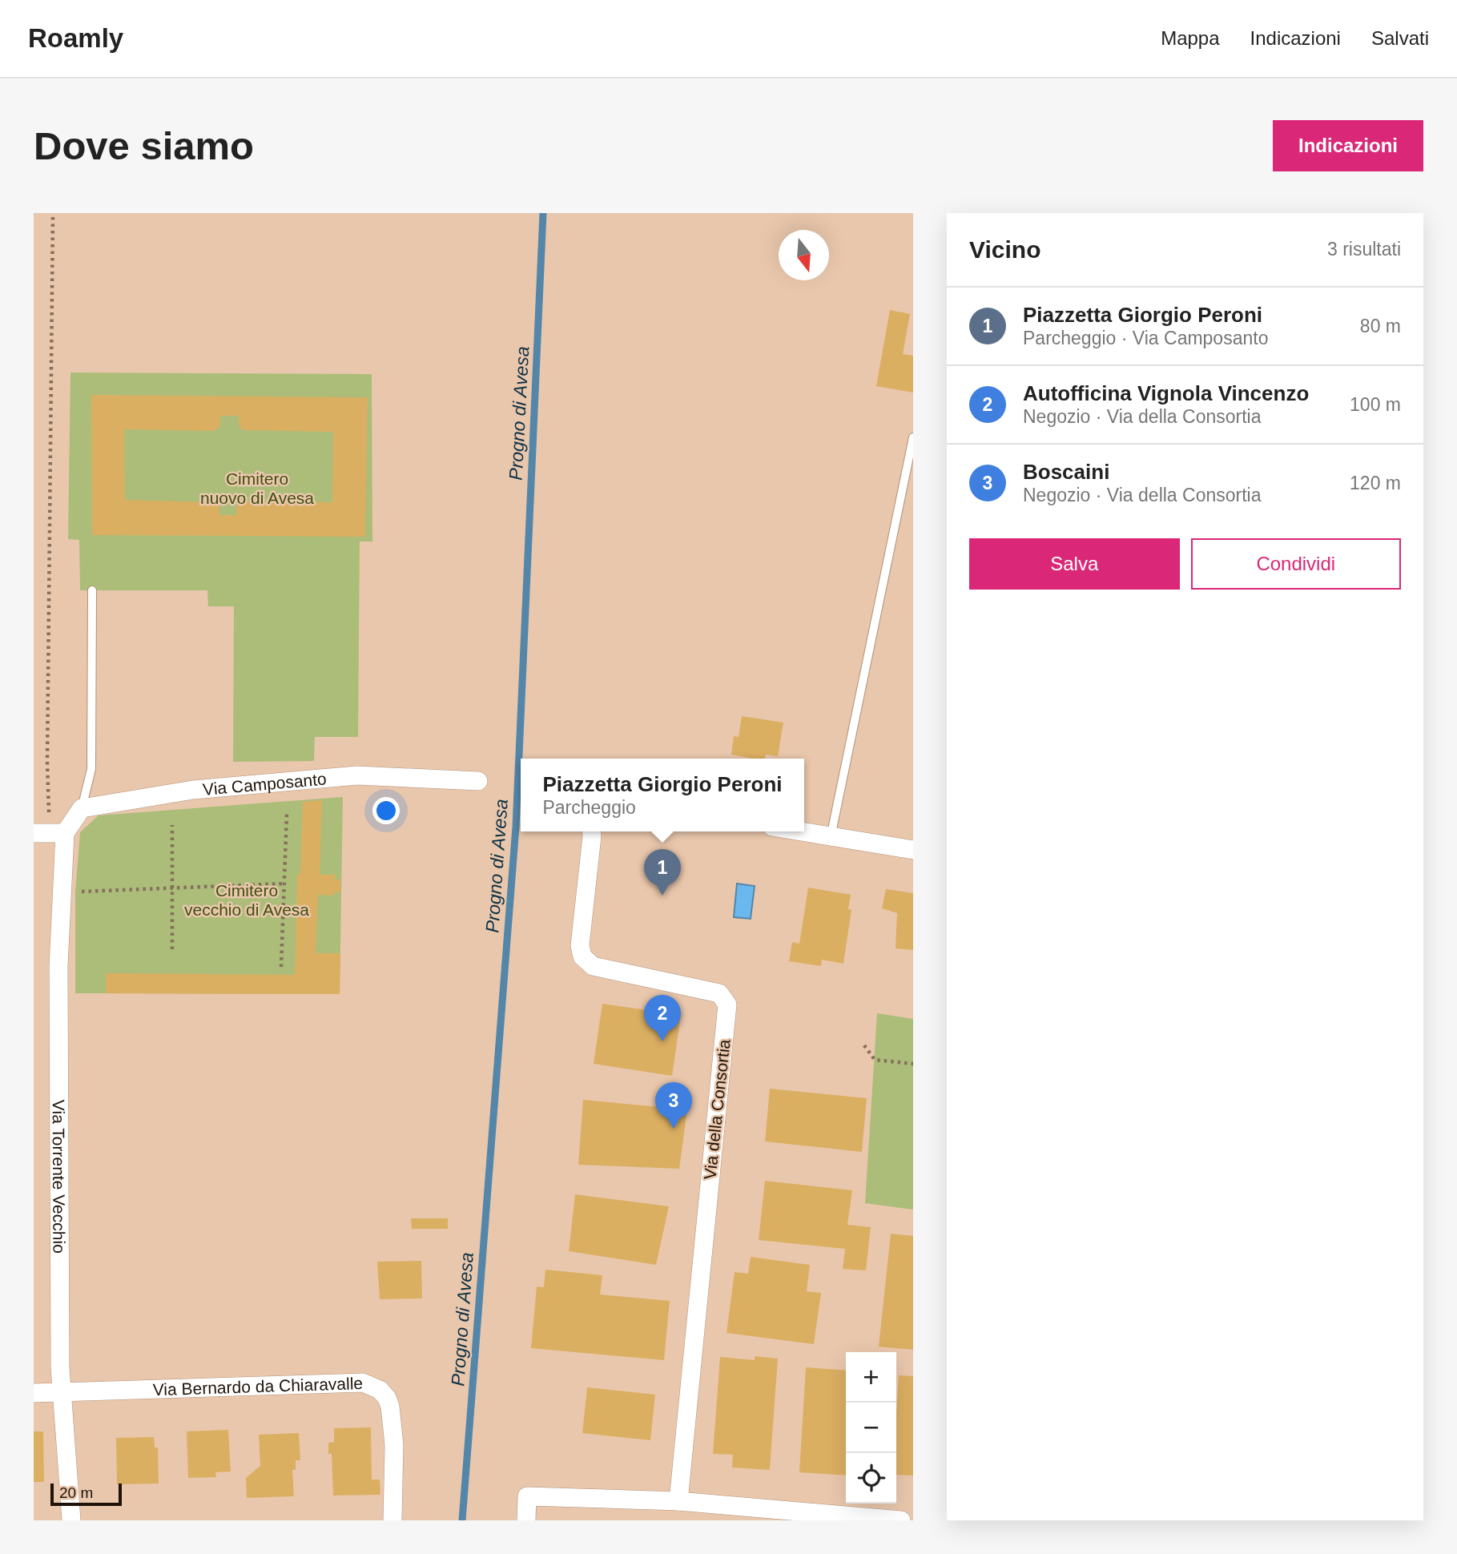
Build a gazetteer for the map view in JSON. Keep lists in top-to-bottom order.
{
  "streets": {
    "street": [
      "Via Camposanto",
      "Via della Consortia",
      "Via Torrente Vecchio",
      "Via Bernardo da Chiaravalle"
    ]
  },
  "crossings": [
    ["Via Torrente Vecchio", "Via Bernardo da Chiaravalle"]
  ],
  "water": ["Progno di Avesa"],
  "parks": ["Cimitero nuovo di Avesa", "Cimitero vecchio di Avesa"],
  "scale_bar": "20 m",
  "north": "bottom",
  "page": {
    "header": "Roamly",
    "nav": ["Mappa", "Indicazioni", "Salvati"],
    "buttons": [
      "Indicazioni",
      ["Salva", "Condividi"]
    ],
    "title": "Dove siamo",
    "heading": ["Vicino", "3 risultati"],
    "list": [
      {
        "mark": "1",
        "name": "Piazzetta Giorgio Peroni",
        "note": "Parcheggio · Via Camposanto",
        "value": "80 m"
      },
      {
        "mark": "2",
        "name": "Autofficina Vignola Vincenzo",
        "note": "Negozio · Via della Consortia",
        "value": "100 m"
      },
      {
        "mark": "3",
        "name": "Boscaini",
        "note": "Negozio · Via della Consortia",
        "value": "120 m"
      }
    ],
    "popup": ["Piazzetta Giorgio Peroni", "Parcheggio"],
    "pins": ["1", "2", "3"],
    "map_buttons": ["+", "−"],
    "scale": "20 m"
  }
}
